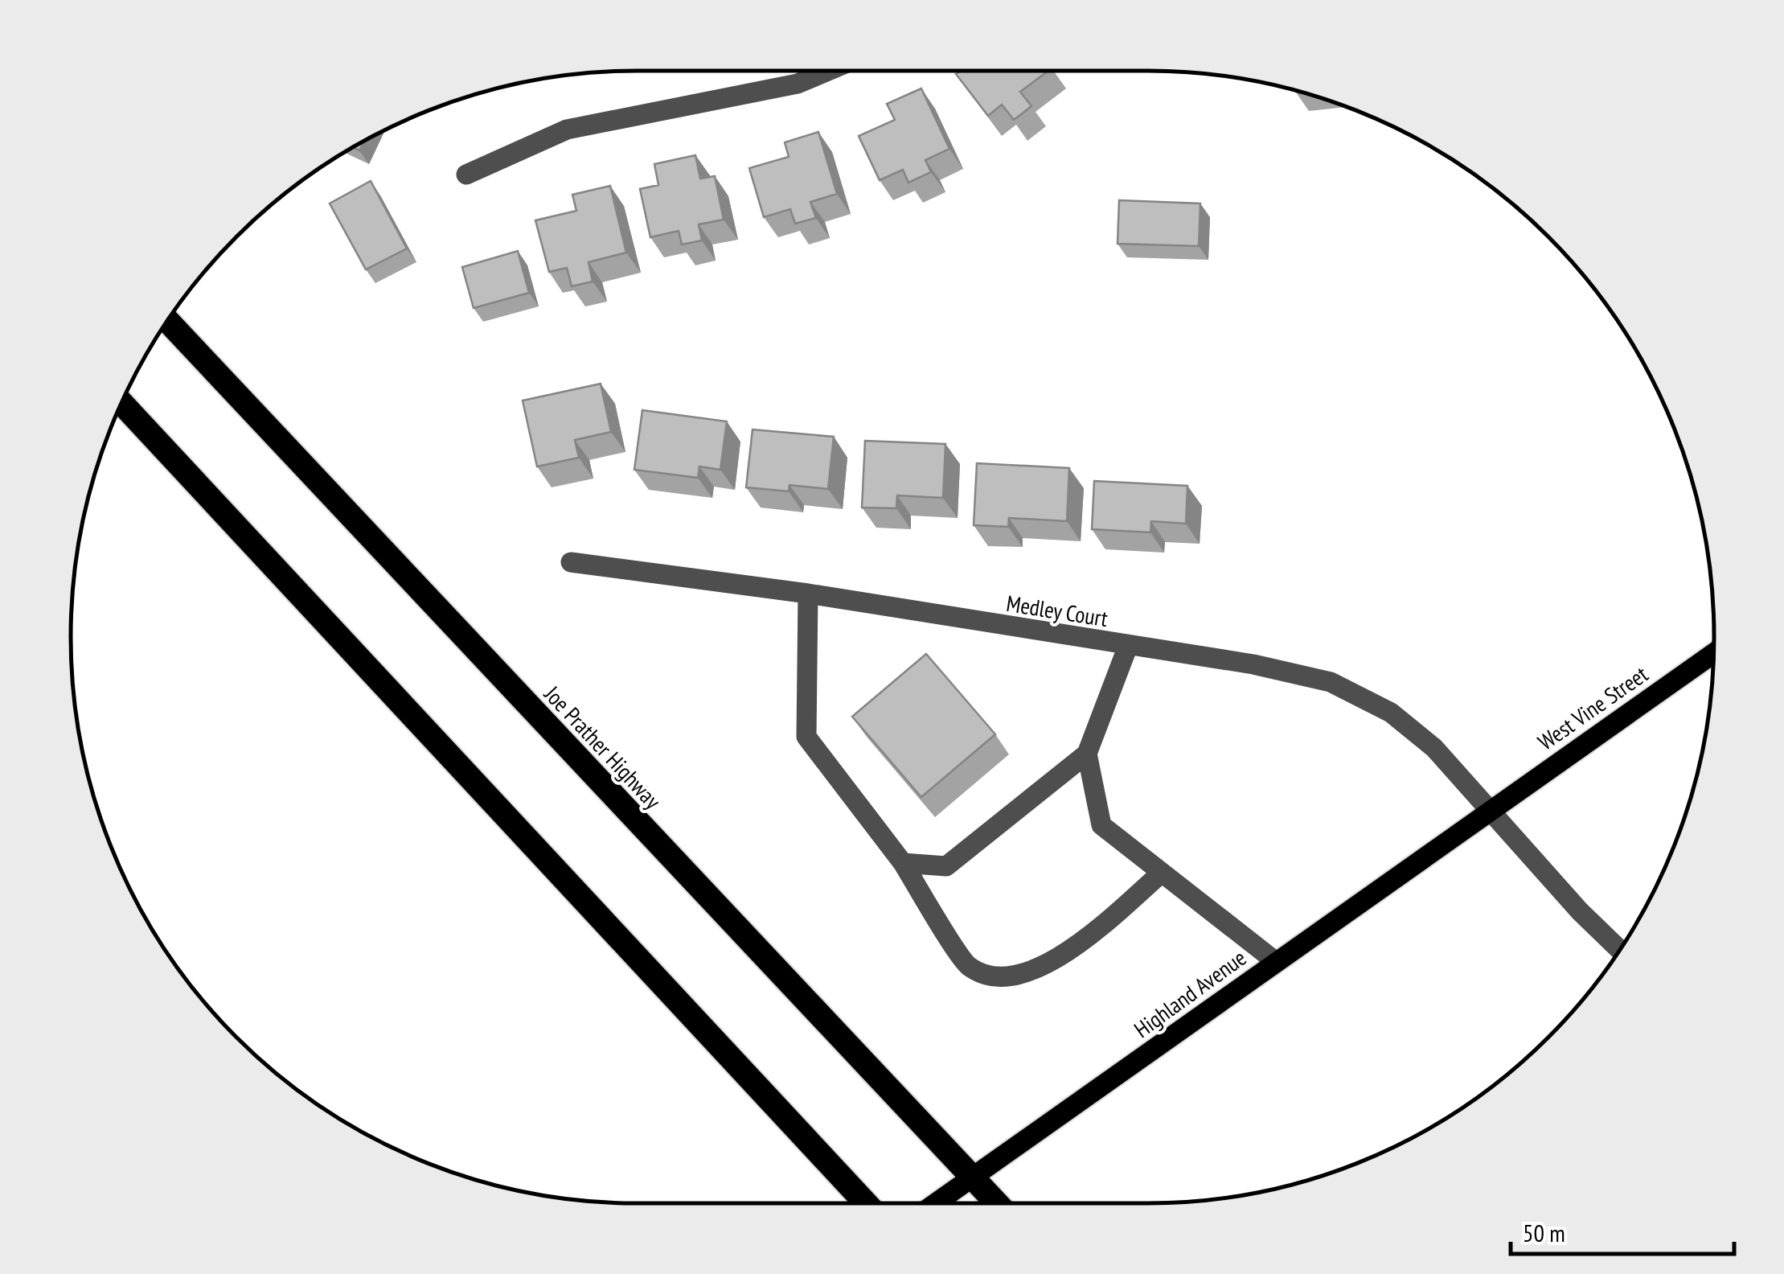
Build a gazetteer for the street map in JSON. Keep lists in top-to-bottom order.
{
  "streets": {
    "highway": ["Joe Prather Highway"],
    "main road": ["West Vine Street", "Highland Avenue"],
    "street": ["Medley Court"]
  },
  "crossings": [
    ["Medley Court", "West Vine Street"],
    ["Medley Court", "Highland Avenue"],
    ["West Vine Street", "Highland Avenue"],
    ["Joe Prather Highway", "Highland Avenue"]
  ],
  "scale_bar": "50 m"
}
